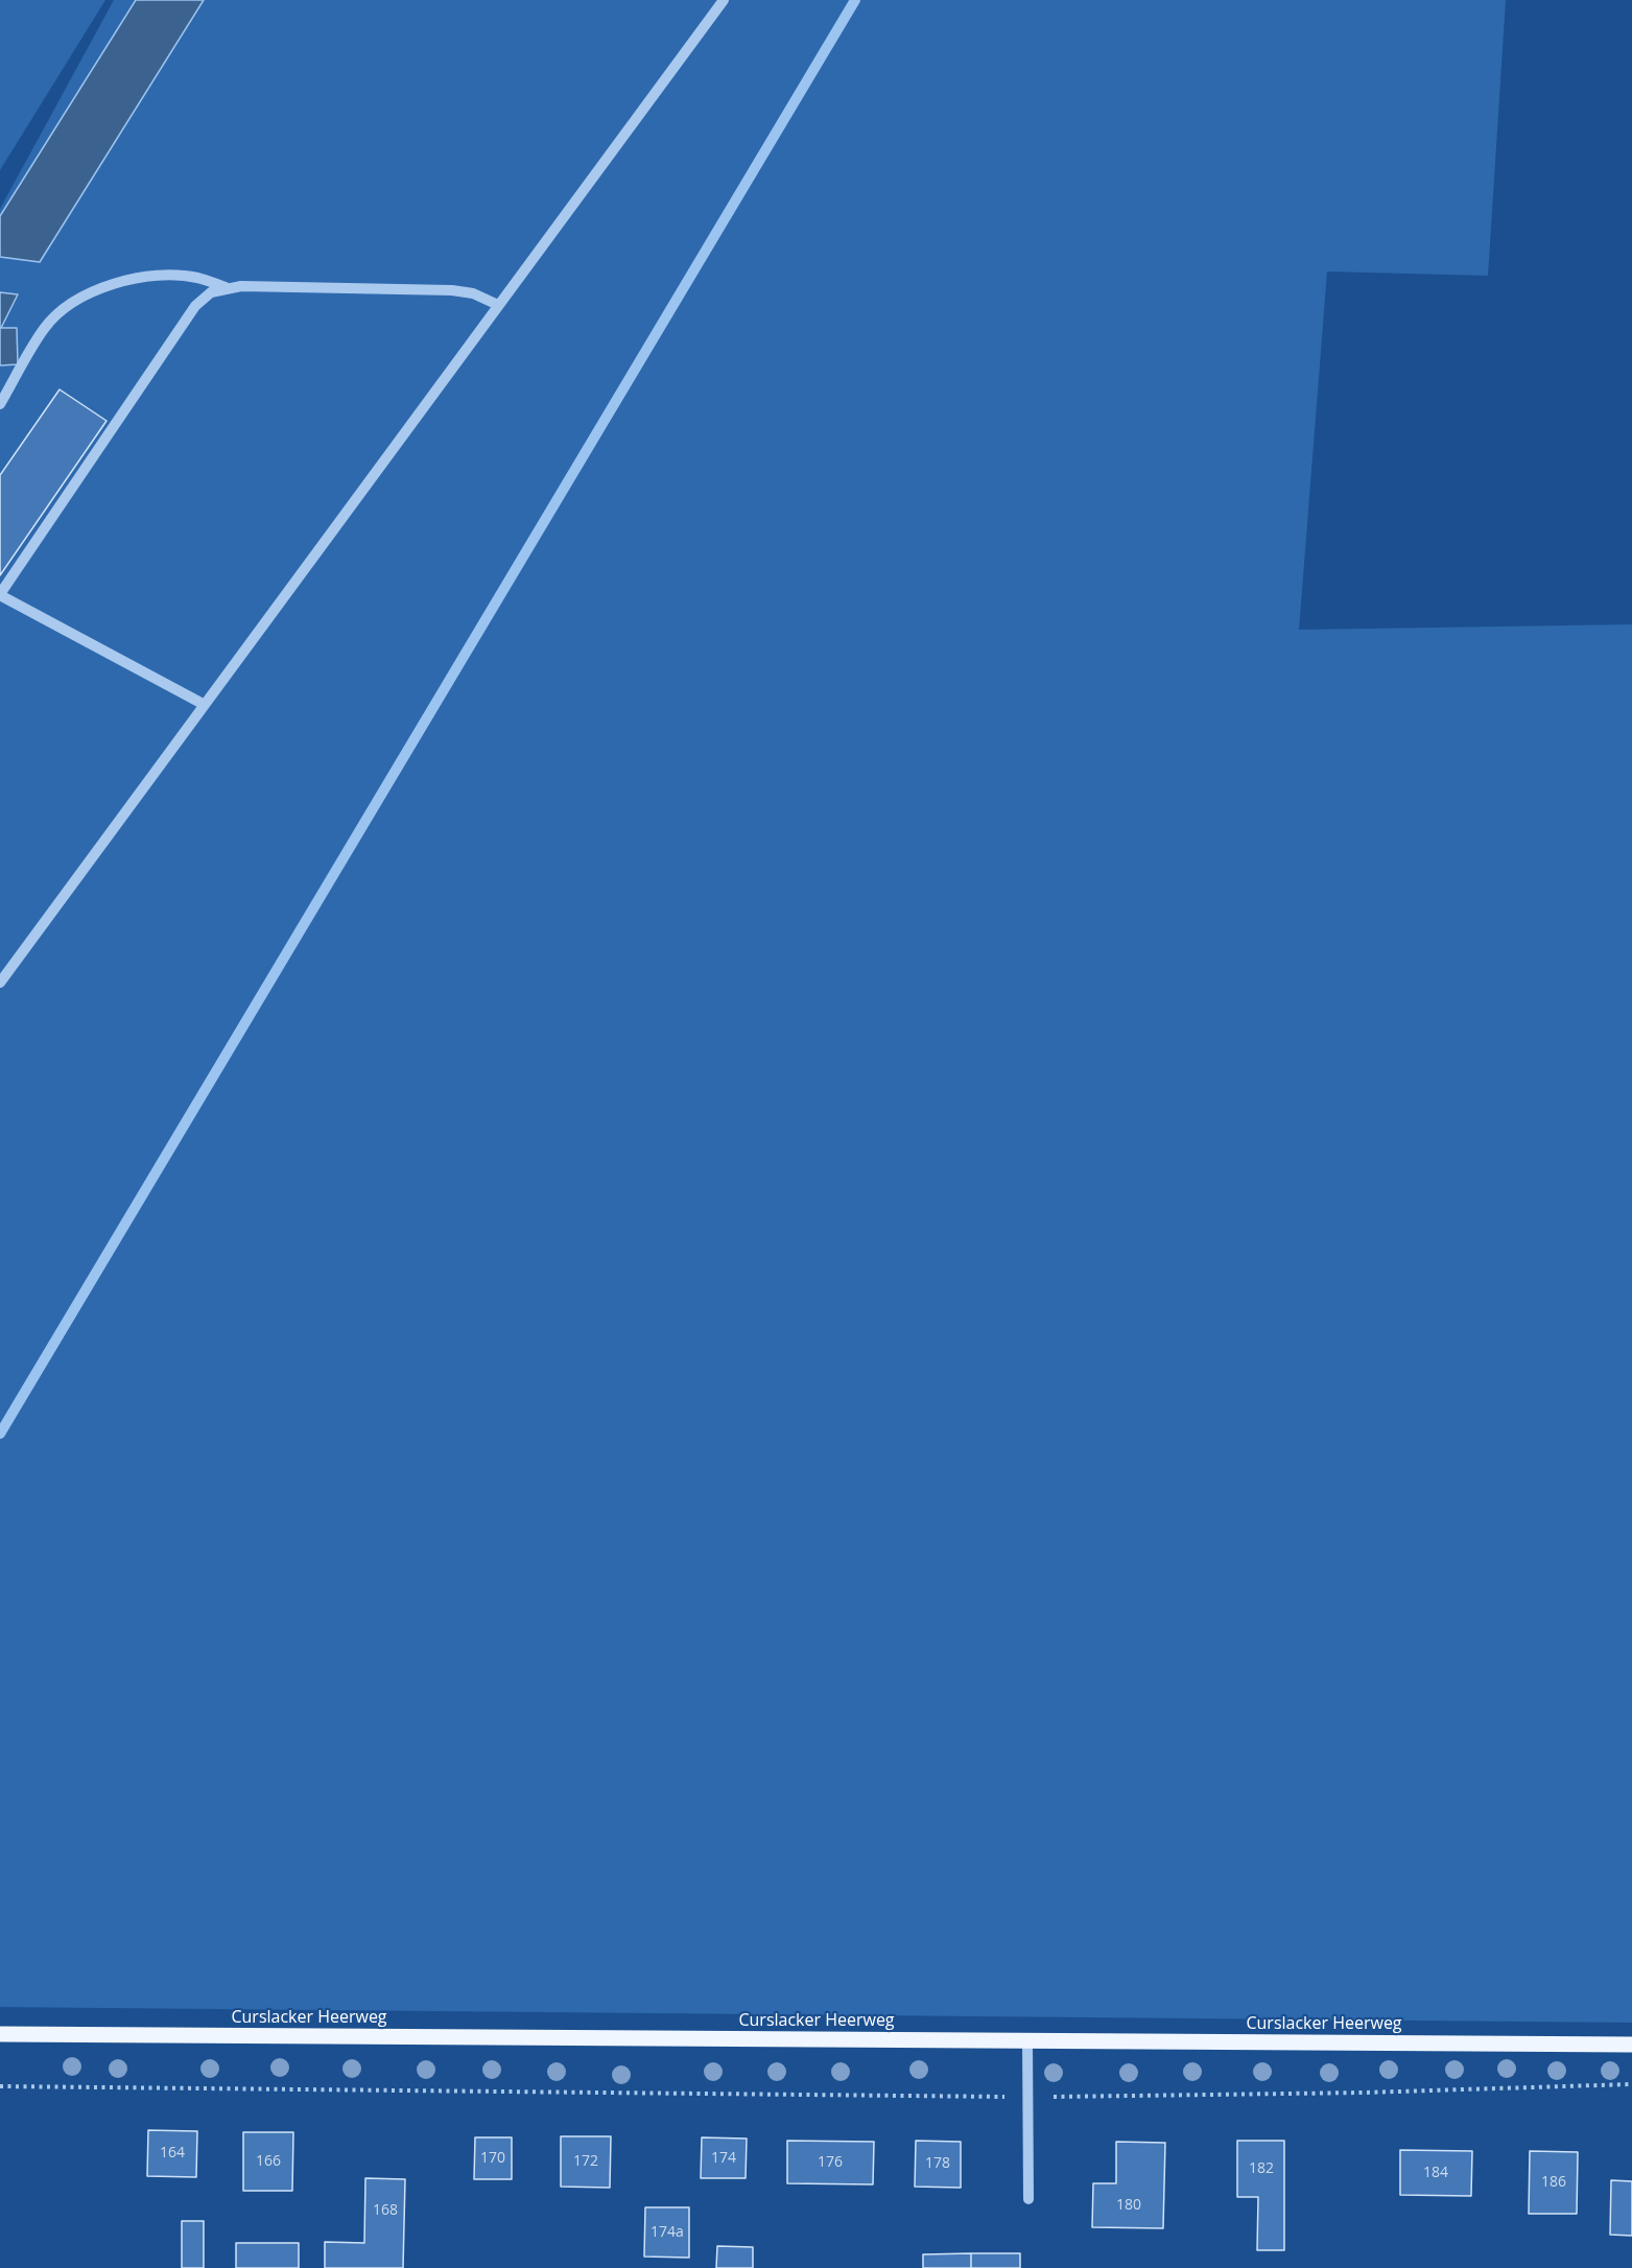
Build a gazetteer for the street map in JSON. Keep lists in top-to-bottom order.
{
  "streets": {
    "main road": ["Curslacker Heerweg"]
  },
  "house_numbers": [
    "164",
    "170",
    "174",
    "166",
    "172",
    "176",
    "178",
    "182",
    "184",
    "186",
    "180",
    "168",
    "174a"
  ]
}
